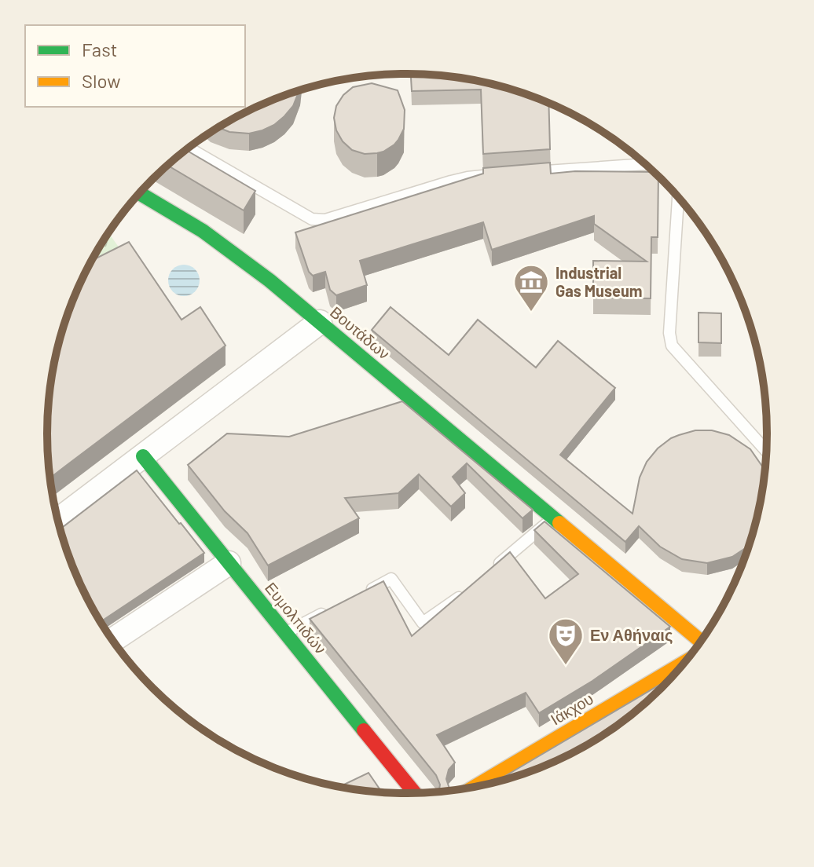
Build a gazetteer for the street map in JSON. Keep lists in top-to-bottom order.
{
  "streets": {
    "street": ["Βουτάδων", "Ευμολπιδών", "Ιάκχου"]
  },
  "places": {
    "museum": ["Industrial Gas Museum"],
    "theatre": ["Εν Αθήναις"]
  },
  "legend": ["Fast", "Slow"]
}
